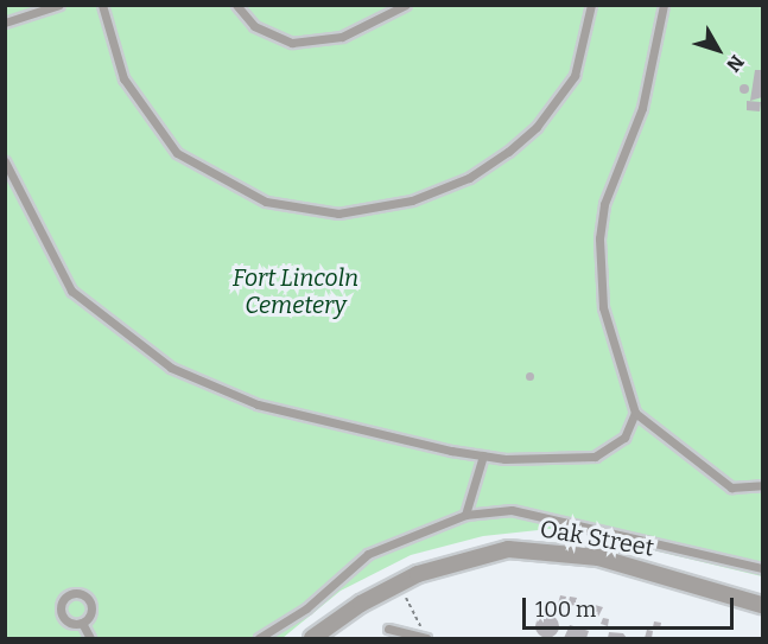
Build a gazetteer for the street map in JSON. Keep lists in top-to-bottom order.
{
  "streets": {
    "street": ["Oak Street"]
  },
  "parks": ["Fort Lincoln Cemetery"],
  "scale_bar": "100 m",
  "north": "bottom right"
}
